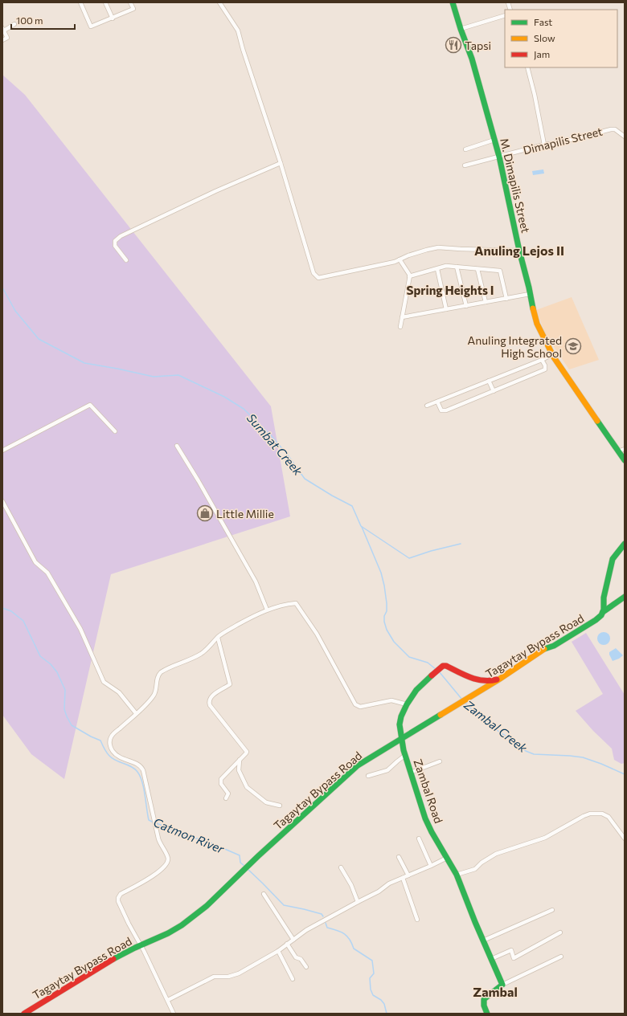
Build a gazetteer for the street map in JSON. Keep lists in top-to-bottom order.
{
  "streets": {
    "main road": ["M. Dimapilis Street", "Tagaytay Bypass Road", "Zambal Road"],
    "street": ["Dimapilis Street"]
  },
  "crossings": [
    ["Dimapilis Street", "M. Dimapilis Street"],
    ["Tagaytay Bypass Road", "Zambal Road"]
  ],
  "districts": ["Anuling Lejos II", "Spring Heights I", "Zambal"],
  "water": ["Sumbat Creek", "Zambal Creek", "Catmon River"],
  "places": {
    "restaurant": ["Tapsi"],
    "school or university": ["Anuling Integrated High School"],
    "shop": ["Little Millie"]
  },
  "legend": ["Fast", "Slow", "Jam"],
  "scale_bar": "100 m"
}
